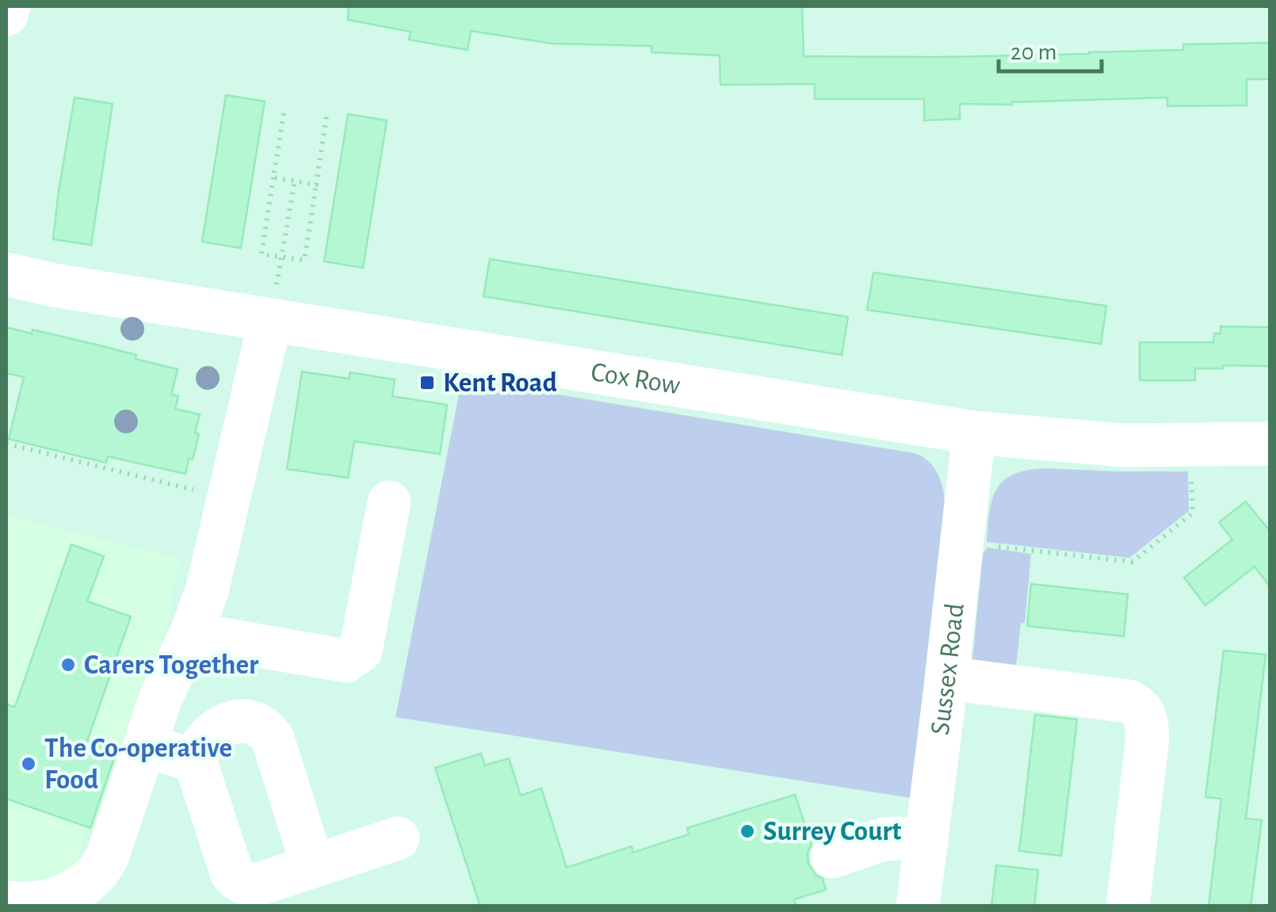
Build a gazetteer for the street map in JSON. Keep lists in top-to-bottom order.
{
  "streets": {
    "street": ["Cox Row", "Sussex Road"]
  },
  "crossings": [
    ["Cox Row", "Sussex Road"]
  ],
  "places": {
    "transit": ["Kent Road"],
    "other": ["Carers Together", "The Co-operative Food", "Surrey Court"]
  },
  "scale_bar": "20 m"
}
